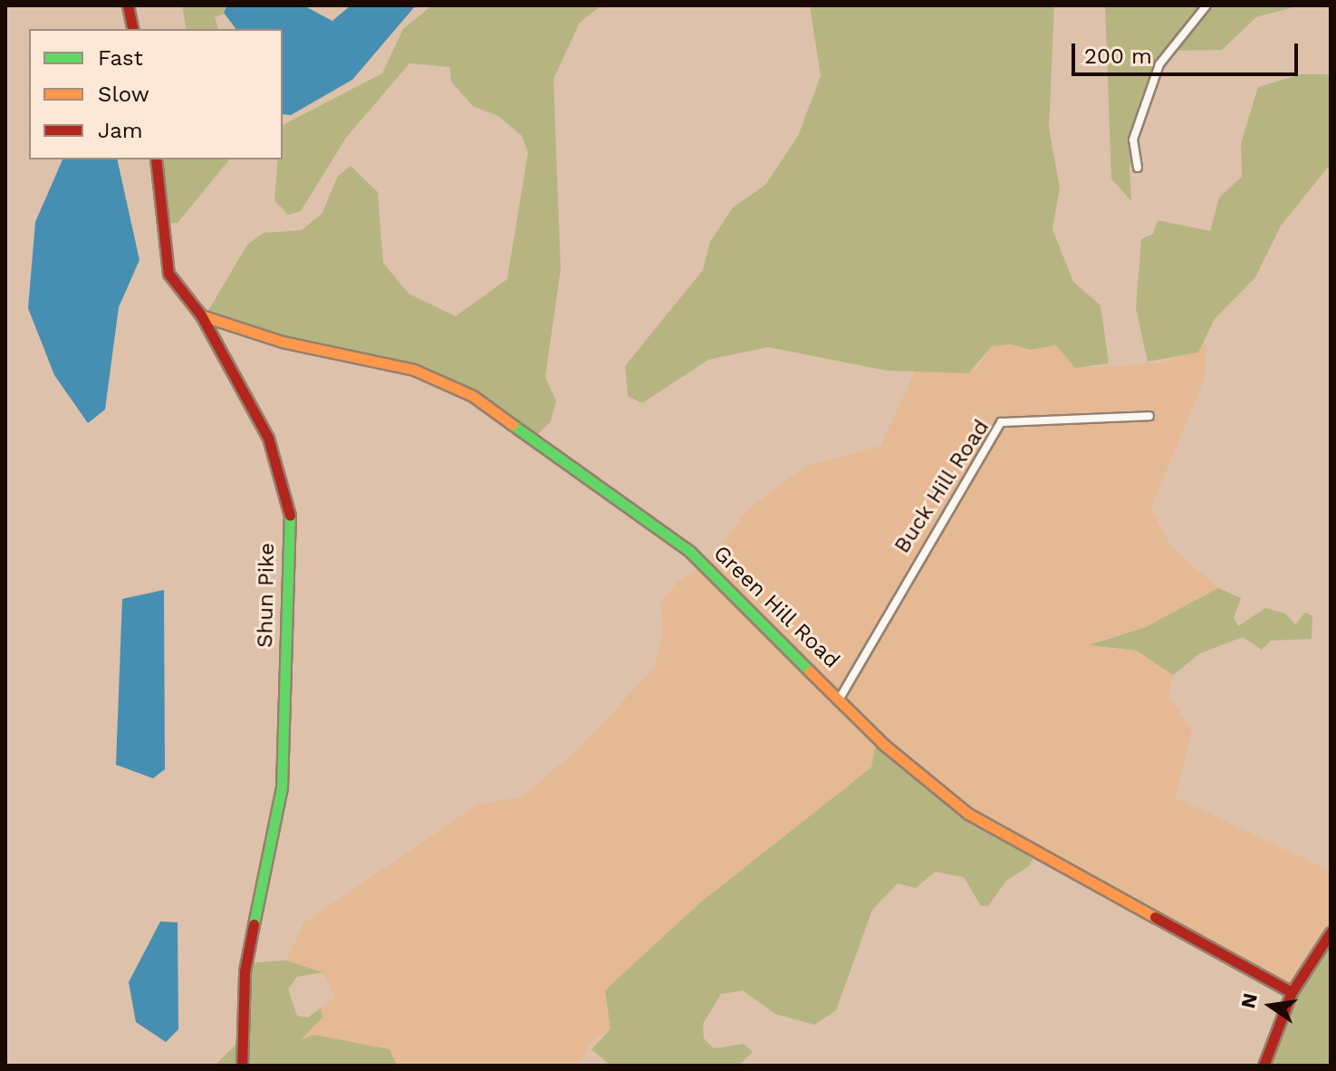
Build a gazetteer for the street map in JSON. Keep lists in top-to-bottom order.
{
  "streets": {
    "main road": ["Shun Pike", "Green Hill Road"],
    "street": ["Buck Hill Road"]
  },
  "crossings": [
    ["Buck Hill Road", "Green Hill Road"],
    ["Shun Pike", "Green Hill Road"]
  ],
  "legend": ["Fast", "Slow", "Jam"],
  "scale_bar": "200 m",
  "north": "left"
}
